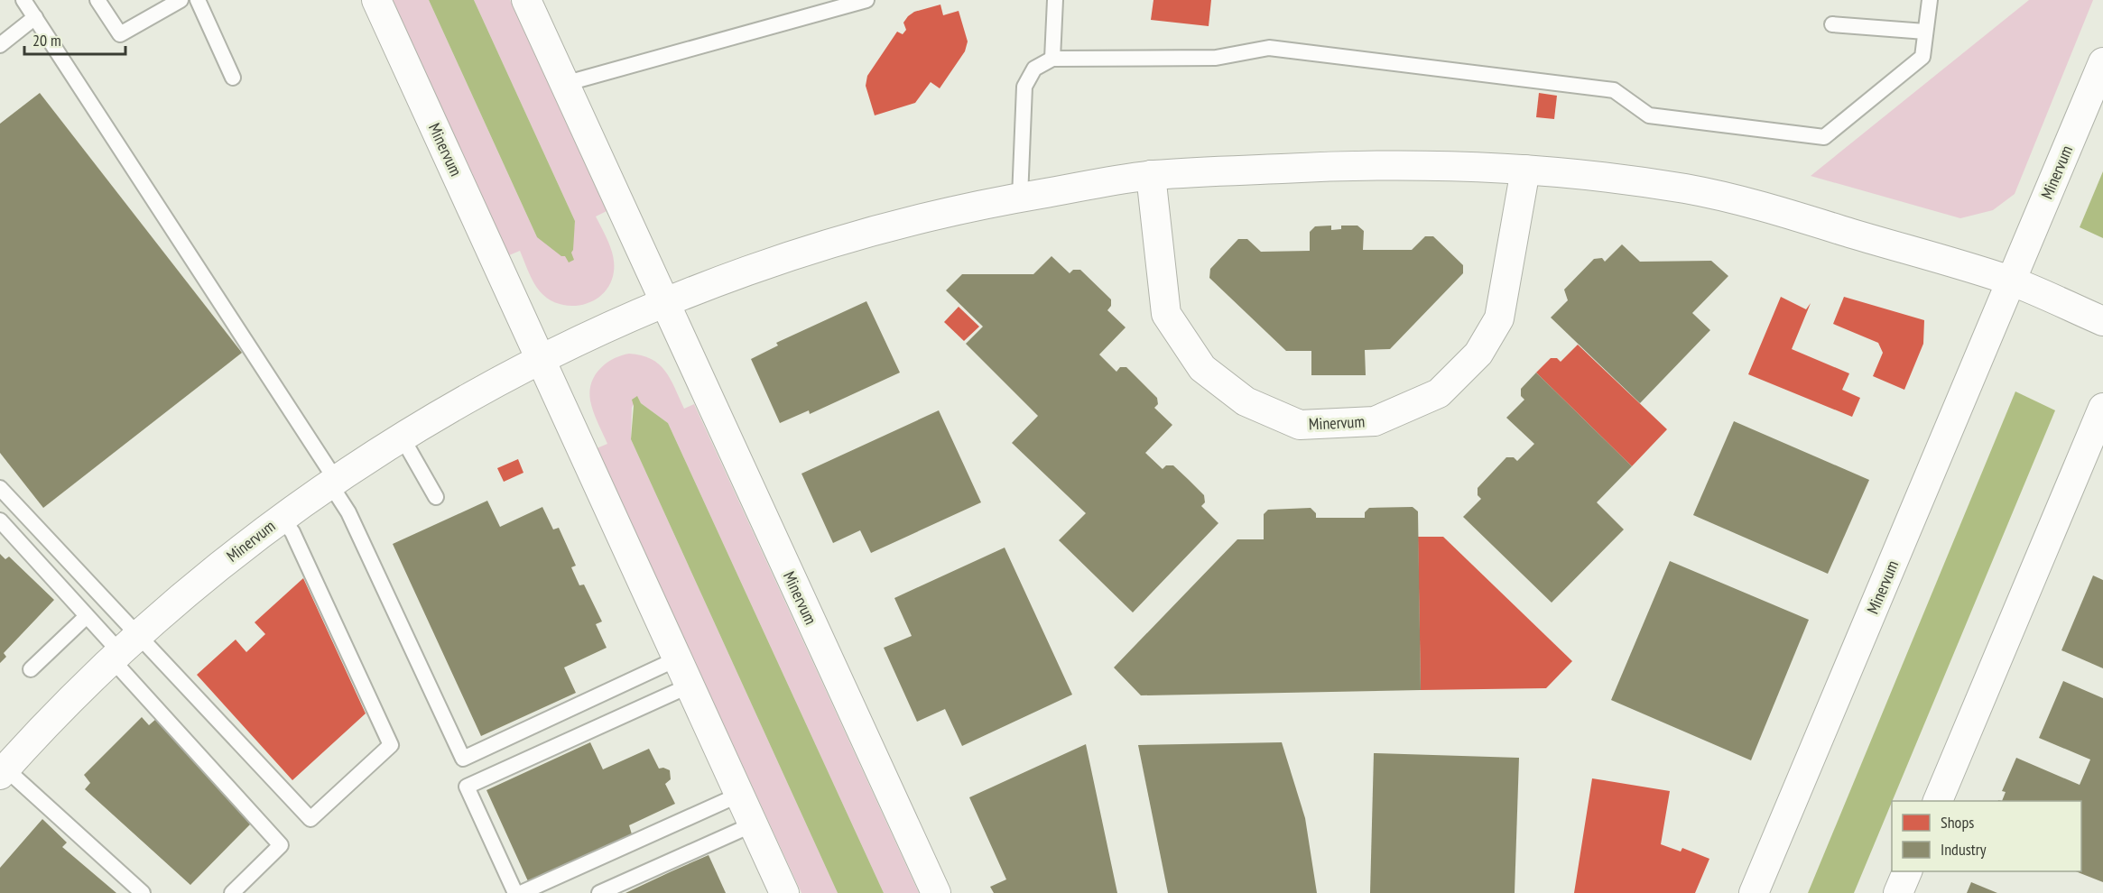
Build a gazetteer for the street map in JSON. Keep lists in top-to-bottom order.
{
  "streets": {
    "street": ["Minervum"]
  },
  "legend": ["Shops", "Industry"],
  "scale_bar": "20 m"
}
